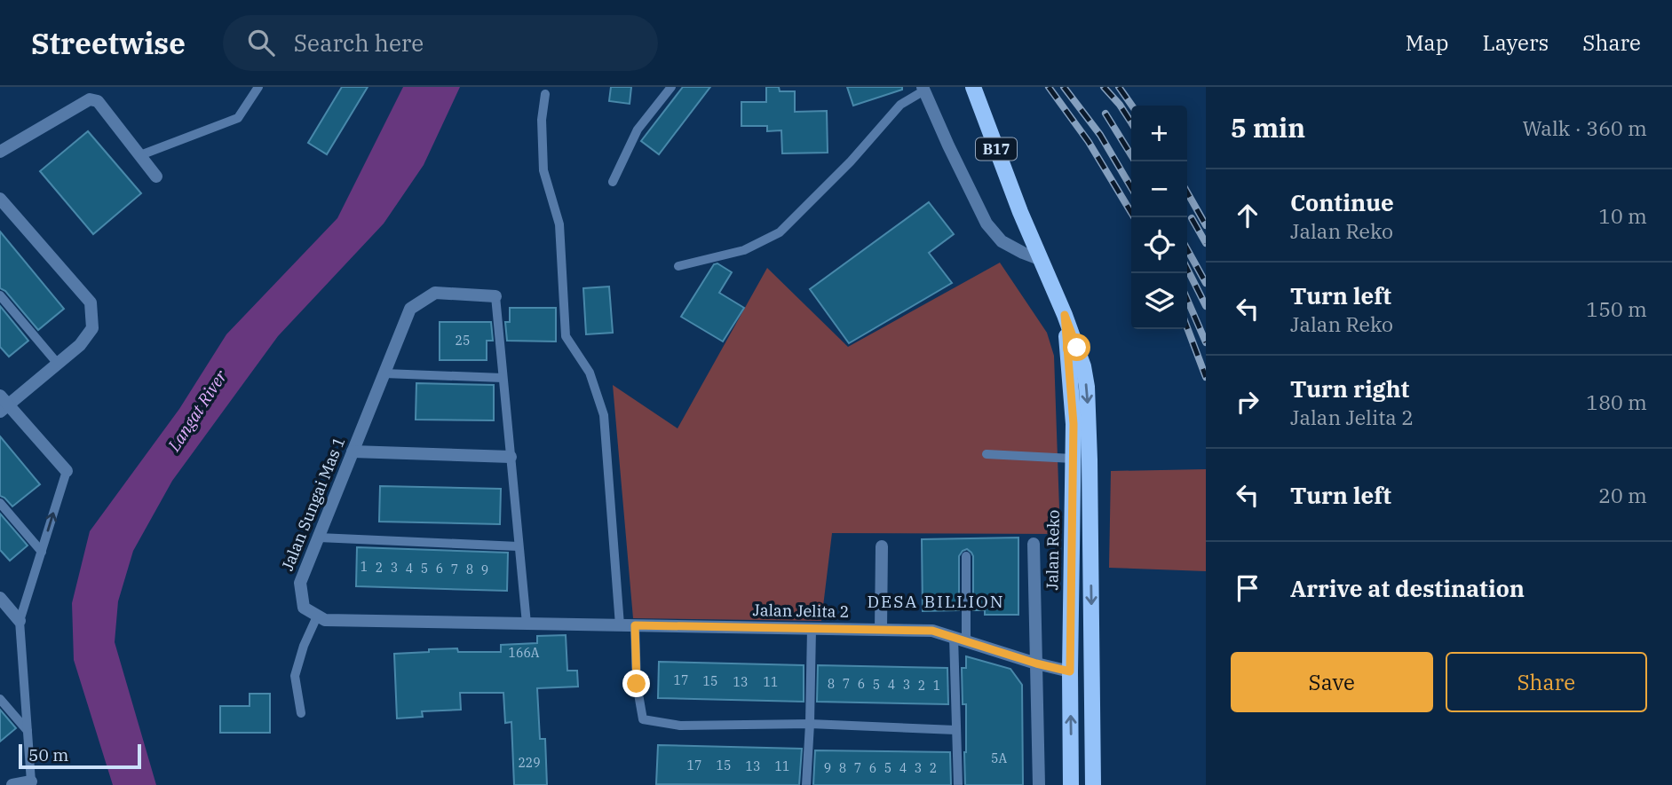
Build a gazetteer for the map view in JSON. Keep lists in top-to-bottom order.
{
  "streets": {
    "main road": ["B17", "Jalan Reko"],
    "street": ["Jalan Sungai Mas 1", "Jalan Jelita 2"]
  },
  "crossings": [
    ["Jalan Reko", "Jalan Jelita 2"]
  ],
  "districts": ["DESA BILLION"],
  "water": ["Langat River"],
  "house_numbers": [
    "25",
    "1",
    "2",
    "3",
    "4",
    "5",
    "6",
    "7",
    "8",
    "9",
    "166A",
    "17",
    "15",
    "13",
    "11",
    "8",
    "7",
    "6",
    "5",
    "4",
    "3",
    "2",
    "1",
    "5A",
    "229",
    "17",
    "15",
    "13",
    "11",
    "9",
    "8",
    "7",
    "6",
    "5",
    "4",
    "3",
    "2"
  ],
  "scale_bar": "50 m",
  "page": {
    "header": "Streetwise",
    "search": "Search here",
    "nav": ["Map", "Layers", "Share"],
    "heading": ["5 min", "Walk · 360 m"],
    "map_buttons": ["+", "−"],
    "list": [
      ["Continue", "Jalan Reko", "10 m"],
      ["Turn left", "Jalan Reko", "150 m"],
      ["Turn right", "Jalan Jelita 2", "180 m"],
      ["Turn left", "20 m"],
      "Arrive at destination"
    ],
    "buttons": ["Save", "Share"],
    "scale": "50 m"
  }
}
